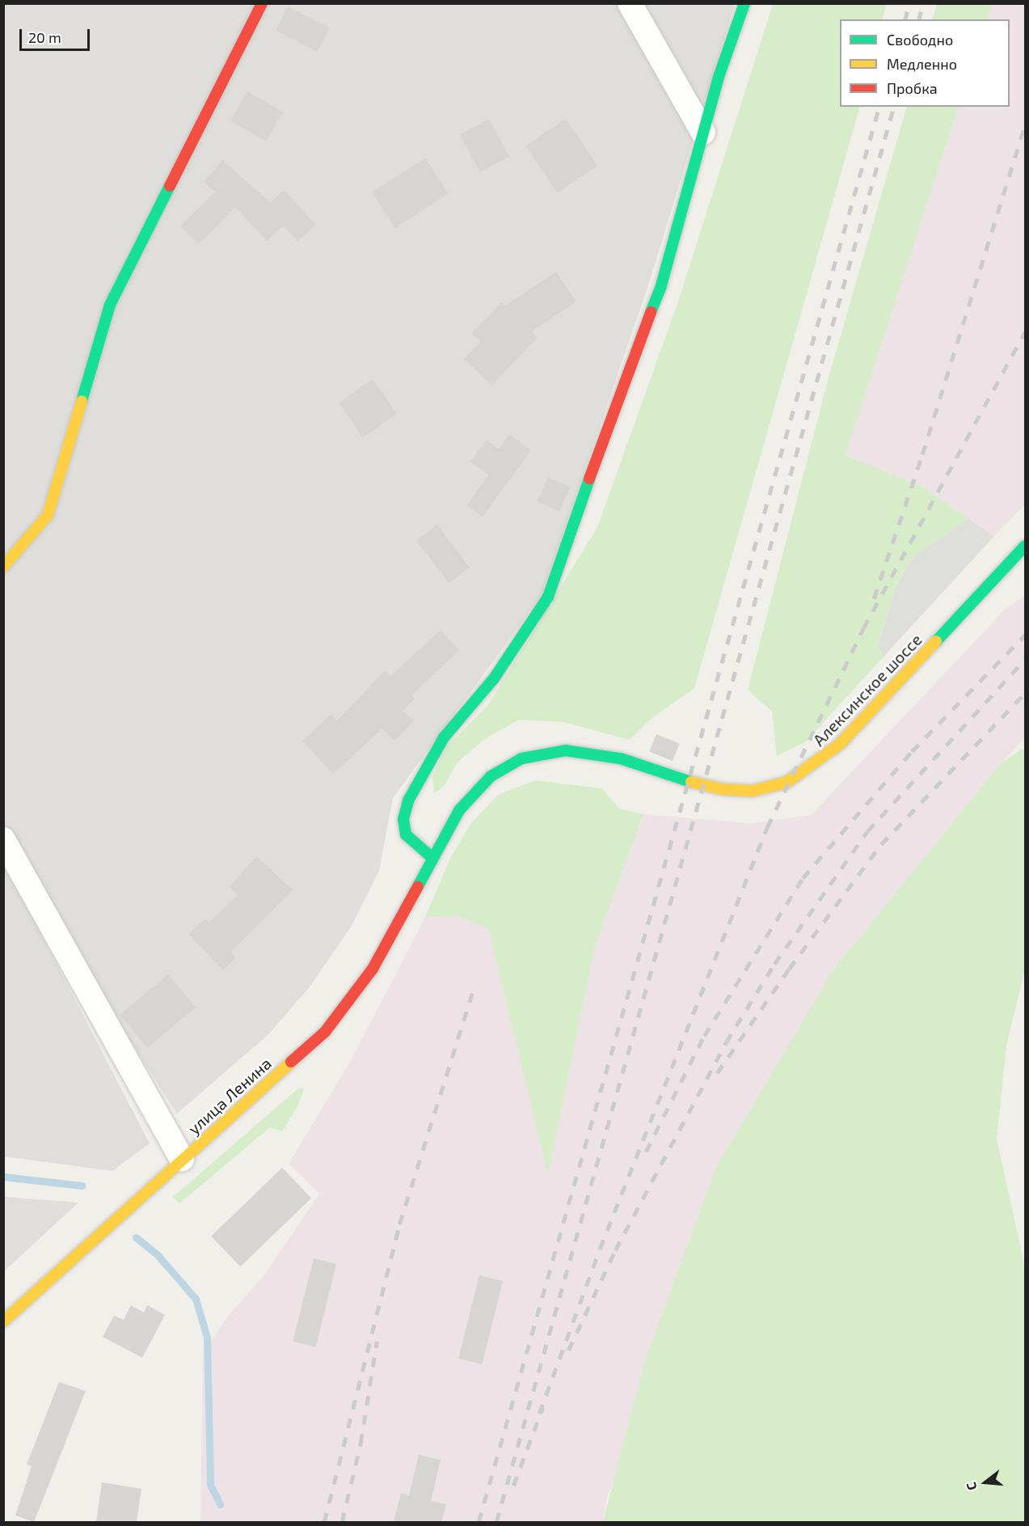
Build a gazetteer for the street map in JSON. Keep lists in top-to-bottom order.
{
  "streets": {
    "street": ["Алексинское шоссе", "улица Ленина"]
  },
  "crossings": [
    ["Алексинское шоссе", "улица Ленина"]
  ],
  "legend": ["Свободно", "Медленно", "Пробка"],
  "scale_bar": "20 m",
  "north": "left"
}
